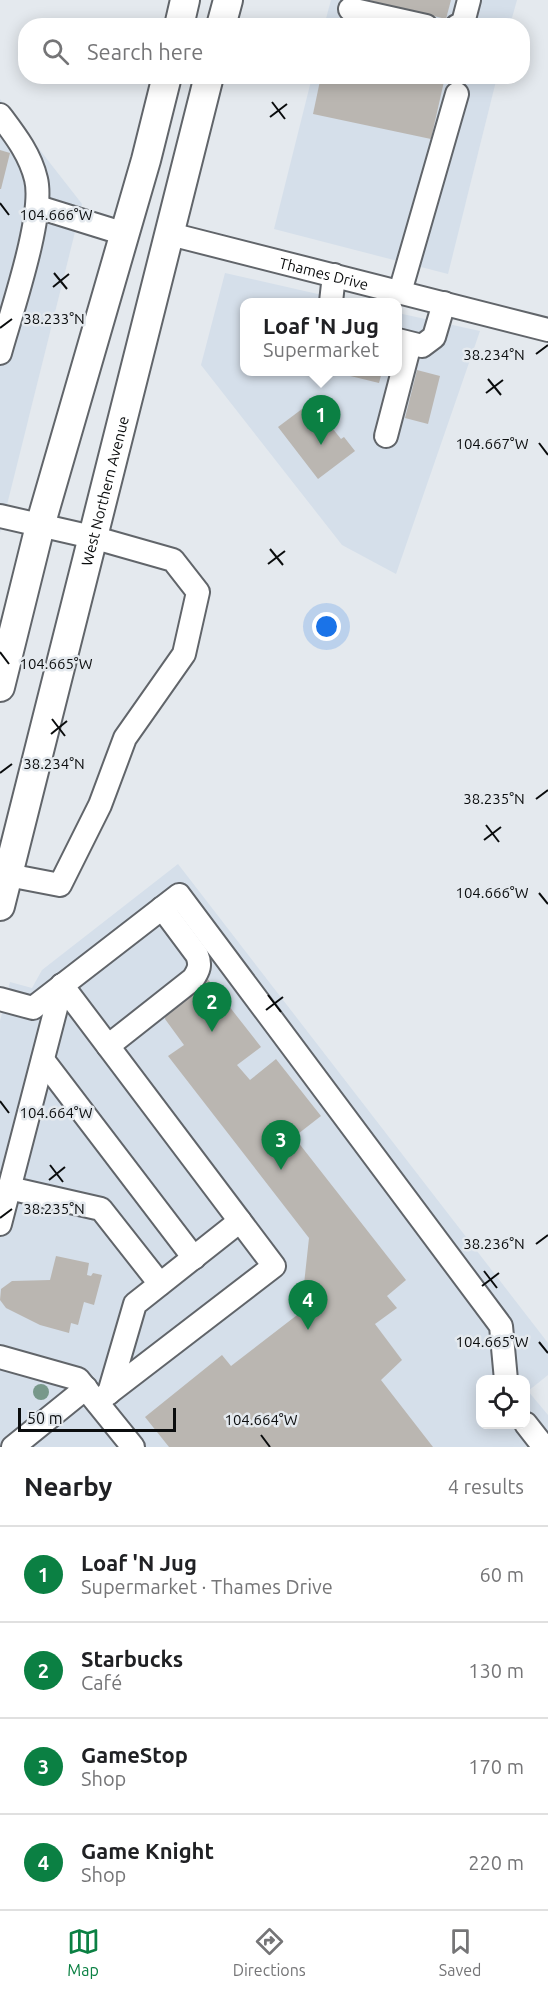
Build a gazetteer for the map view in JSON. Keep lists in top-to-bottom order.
{
  "streets": {
    "main road": ["West Northern Avenue"],
    "street": ["Thames Drive"]
  },
  "crossings": [
    ["Thames Drive", "West Northern Avenue"]
  ],
  "scale_bar": "50 m",
  "page": {
    "search": "Search here",
    "popup": ["Loaf 'N Jug", "Supermarket"],
    "pins": [
      "1",
      "2",
      "3",
      "4"
    ],
    "scale": "50 m",
    "heading": ["Nearby", "4 results"],
    "list": [
      {
        "mark": "1",
        "name": "Loaf 'N Jug",
        "note": "Supermarket · Thames Drive",
        "value": "60 m"
      },
      {
        "mark": "2",
        "name": "Starbucks",
        "note": "Café",
        "value": "130 m"
      },
      {
        "mark": "3",
        "name": "GameStop",
        "note": "Shop",
        "value": "170 m"
      },
      {
        "mark": "4",
        "name": "Game Knight",
        "note": "Shop",
        "value": "220 m"
      }
    ],
    "nav": ["Map", "Directions", "Saved"]
  },
  "coordinates": [
    "104.666°W",
    "38.233°N",
    "38.234°N",
    "104.667°W",
    "104.665°W",
    "38.235°N",
    "104.664°W",
    "38.236°N"
  ]
}
